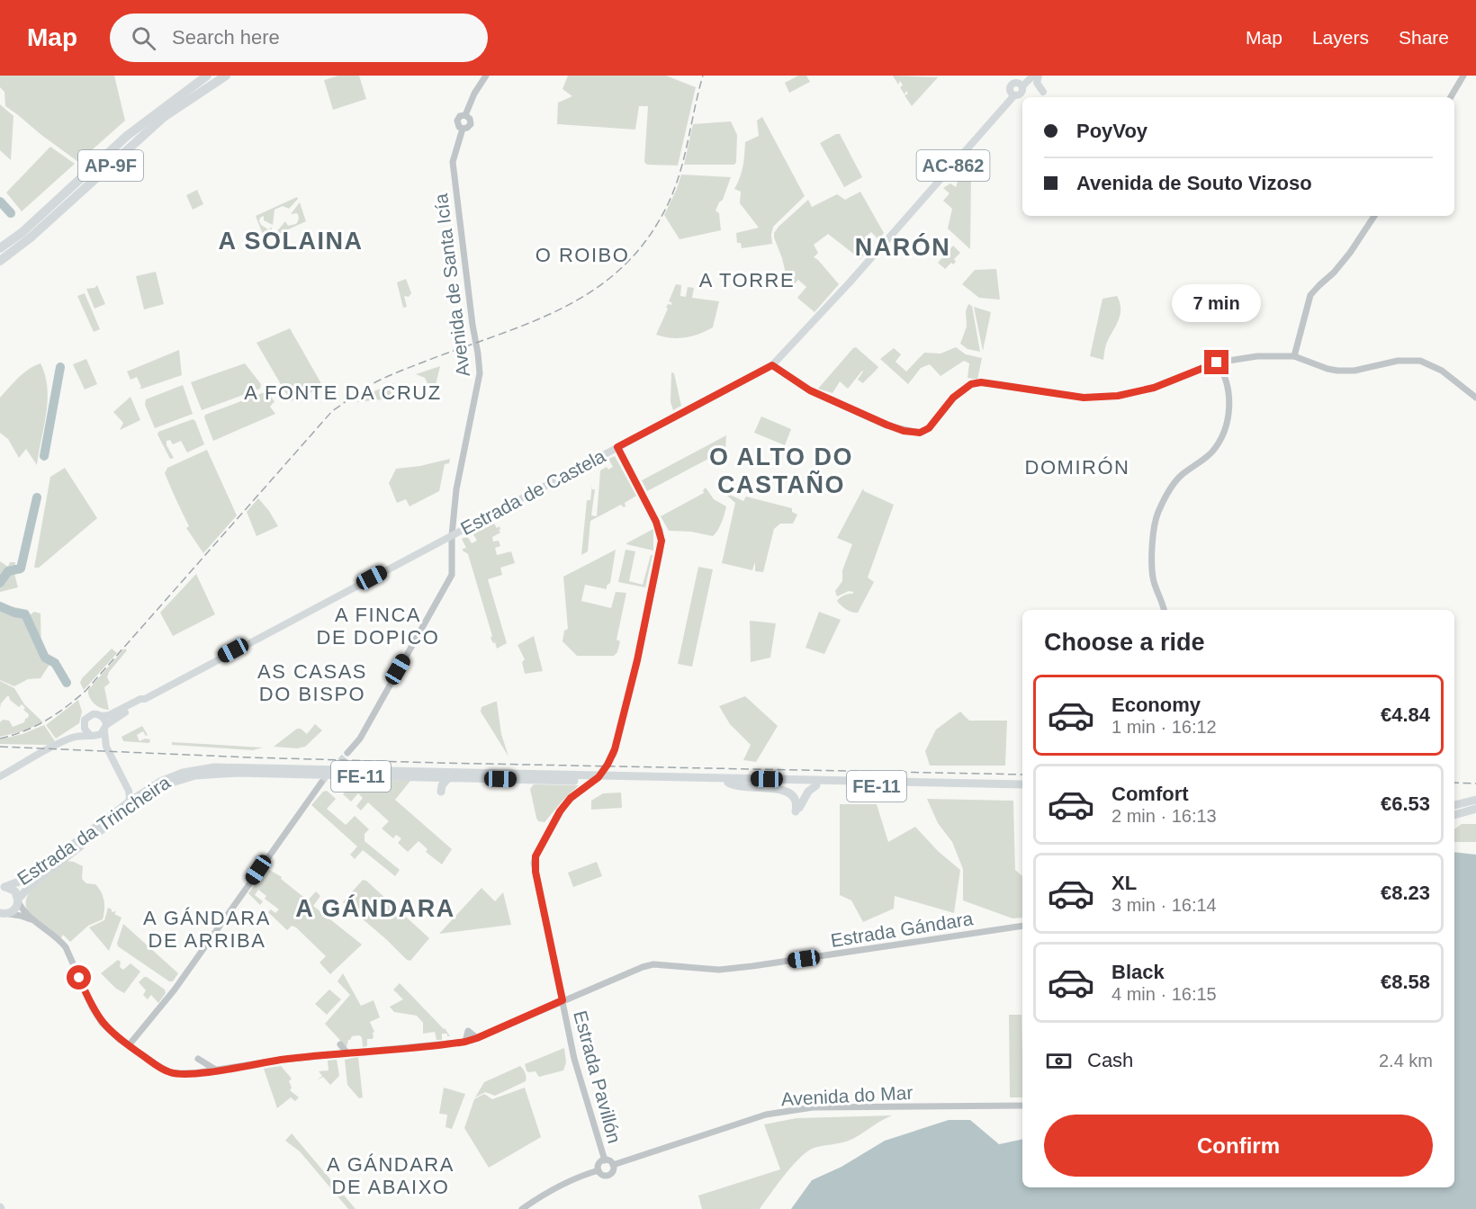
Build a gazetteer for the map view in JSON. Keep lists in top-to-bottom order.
{
  "streets": {
    "highway": ["AP-9F", "FE-11", "Estrada da Trincheira"],
    "main road": ["AC-862", "Estrada de Castela"],
    "street": [
      "Avenida de Santa Icía",
      "Estrada Gándara",
      "Estrada Pavillón",
      "Avenida do Mar"
    ]
  },
  "crossings": [
    ["AC-862", "Estrada de Castela"],
    ["Avenida de Santa Icía", "Estrada de Castela"],
    ["Estrada de Castela", "Estrada Pavillón"],
    ["FE-11", "Estrada da Trincheira"],
    ["Estrada Gándara", "Estrada Pavillón"],
    ["Estrada Pavillón", "Avenida do Mar"]
  ],
  "districts": [
    "A SOLAINA",
    "NARÓN",
    "O ROIBO",
    "A TORRE",
    "A FONTE DA CRUZ",
    "O ALTO DO CASTAÑO",
    "DOMIRÓN",
    "A FINCA DE DOPICO",
    "AS CASAS DO BISPO",
    "A GÁNDARA",
    "A GÁNDARA DE ARRIBA",
    "A GÁNDARA DE ABAIXO"
  ],
  "page": {
    "header": "Map",
    "search": "Search here",
    "nav": ["Map", "Layers", "Share"],
    "banner": ["PoyVoy", "Avenida de Souto Vizoso"],
    "bubble": "7 min",
    "heading": "Choose a ride",
    "list": [
      {
        "name": "Economy",
        "note": "1 min · 16:12",
        "value": "€4.84"
      },
      {
        "name": "Comfort",
        "note": "2 min · 16:13",
        "value": "€6.53"
      },
      {
        "name": "XL",
        "note": "3 min · 16:14",
        "value": "€8.23"
      },
      {
        "name": "Black",
        "note": "4 min · 16:15",
        "value": "€8.58"
      }
    ],
    "pay": ["Cash", "2.4 km"],
    "buttons": "Confirm"
  }
}
